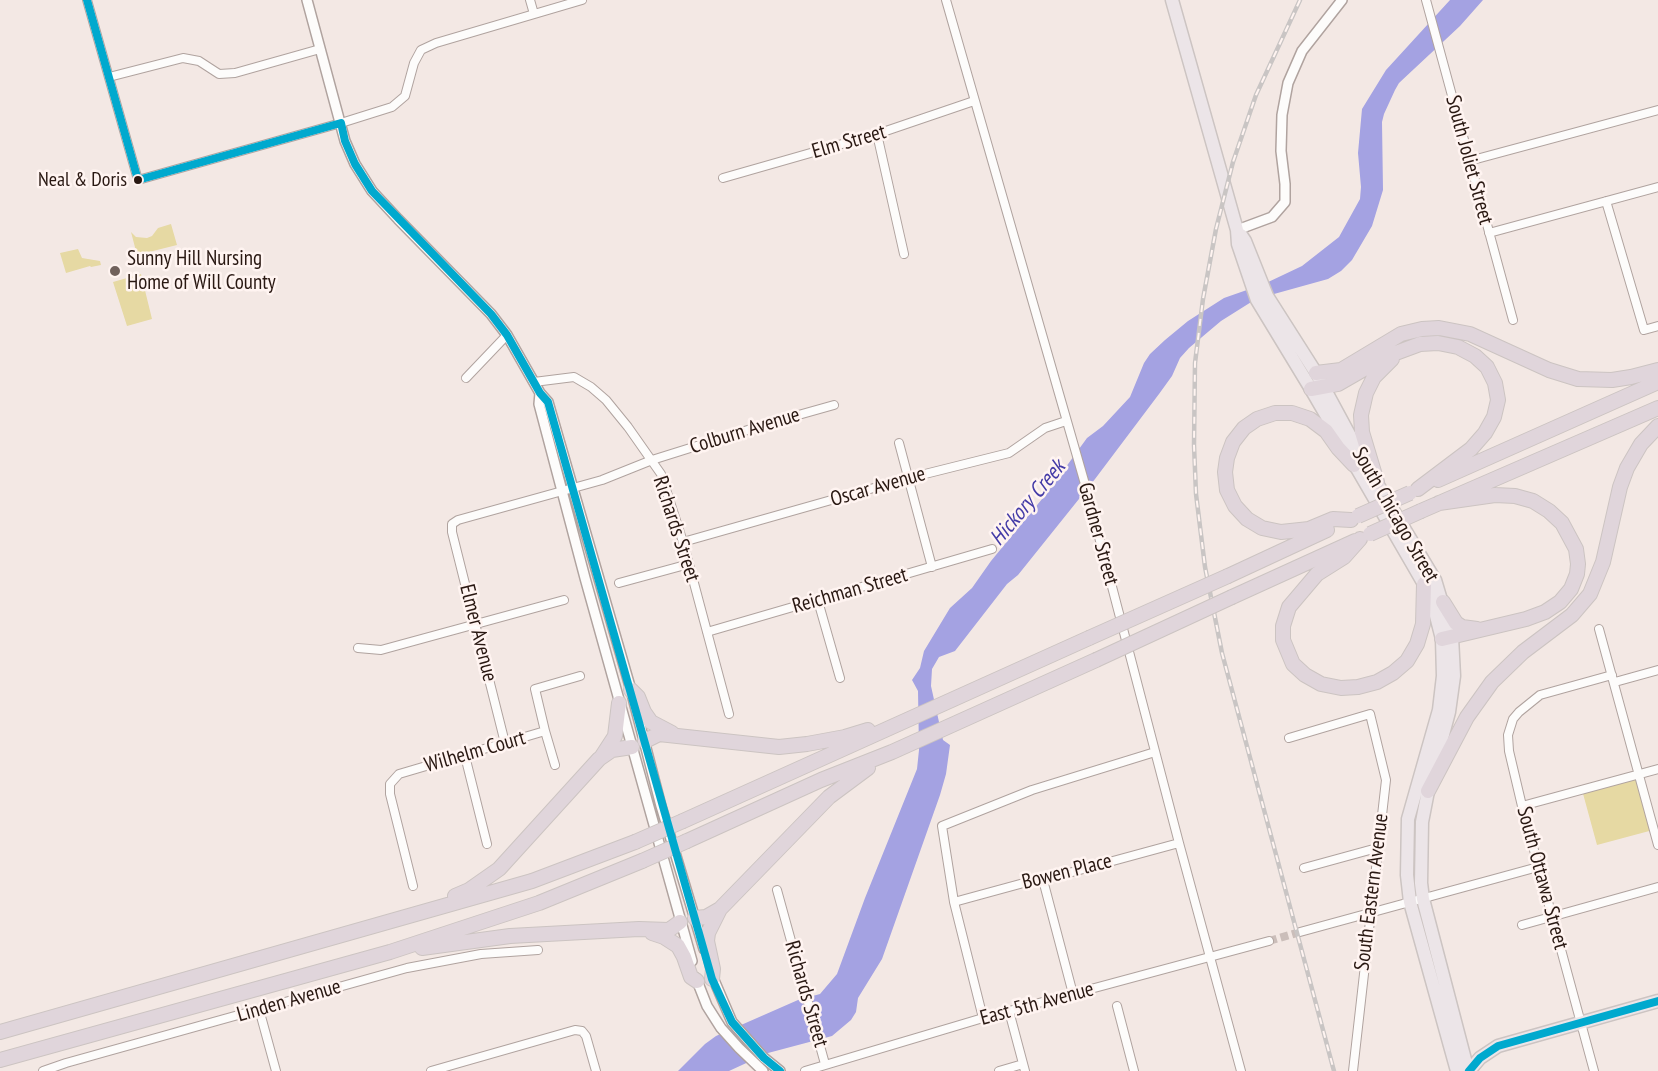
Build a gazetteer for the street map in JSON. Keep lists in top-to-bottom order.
{
  "streets": {
    "main road": ["South Chicago Street"],
    "street": [
      "Elm Street",
      "South Joliet Street",
      "Colburn Avenue",
      "Oscar Avenue",
      "Richards Street",
      "Gardner Street",
      "Reichman Street",
      "Elmer Avenue",
      "Wilhelm Court",
      "Bowen Place",
      "South Ottawa Street",
      "South Eastern Avenue",
      "Linden Avenue",
      "East 5th Avenue"
    ]
  },
  "crossings": [
    ["Elm Street", "Gardner Street"],
    ["Colburn Avenue", "Richards Street"],
    ["Colburn Avenue", "Elmer Avenue"],
    ["Oscar Avenue", "Richards Street"],
    ["Oscar Avenue", "Gardner Street"],
    ["Richards Street", "Reichman Street"],
    ["Richards Street", "East 5th Avenue"],
    ["Gardner Street", "Bowen Place"],
    ["Gardner Street", "East 5th Avenue"],
    ["Elmer Avenue", "Wilhelm Court"]
  ],
  "water": ["Hickory Creek"],
  "places": ["Neal & Doris", "Sunny Hill Nursing Home of Will County"]
}
